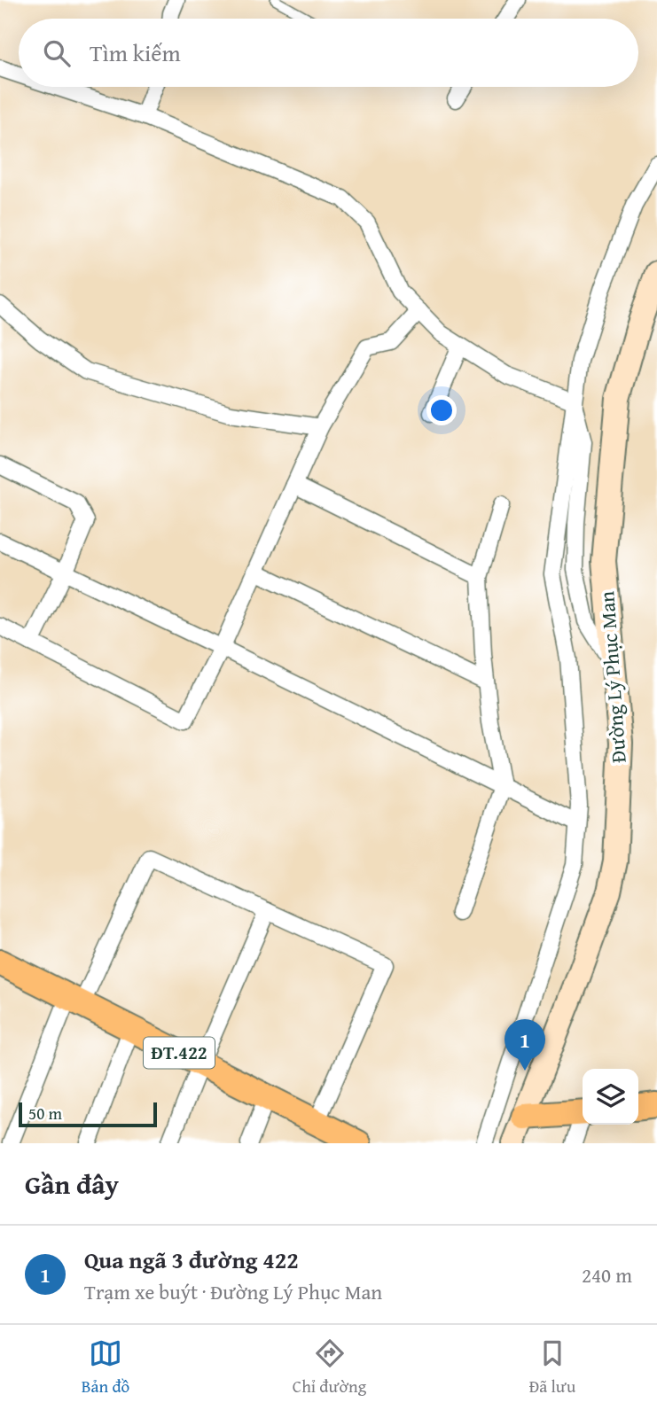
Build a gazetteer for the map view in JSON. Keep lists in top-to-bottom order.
{
  "streets": {
    "main road": ["Đường Lý Phục Man", "ĐT.422"]
  },
  "scale_bar": "50 m",
  "page": {
    "search": "Tìm kiếm",
    "pins": "1",
    "scale": "50 m",
    "heading": "Gần đây",
    "list": [
      {
        "mark": "1",
        "name": "Qua ngã 3 đường 422",
        "note": "Trạm xe buýt · Đường Lý Phục Man",
        "value": "240 m"
      }
    ],
    "nav": ["Bản đồ", "Chỉ đường", "Đã lưu"]
  }
}
